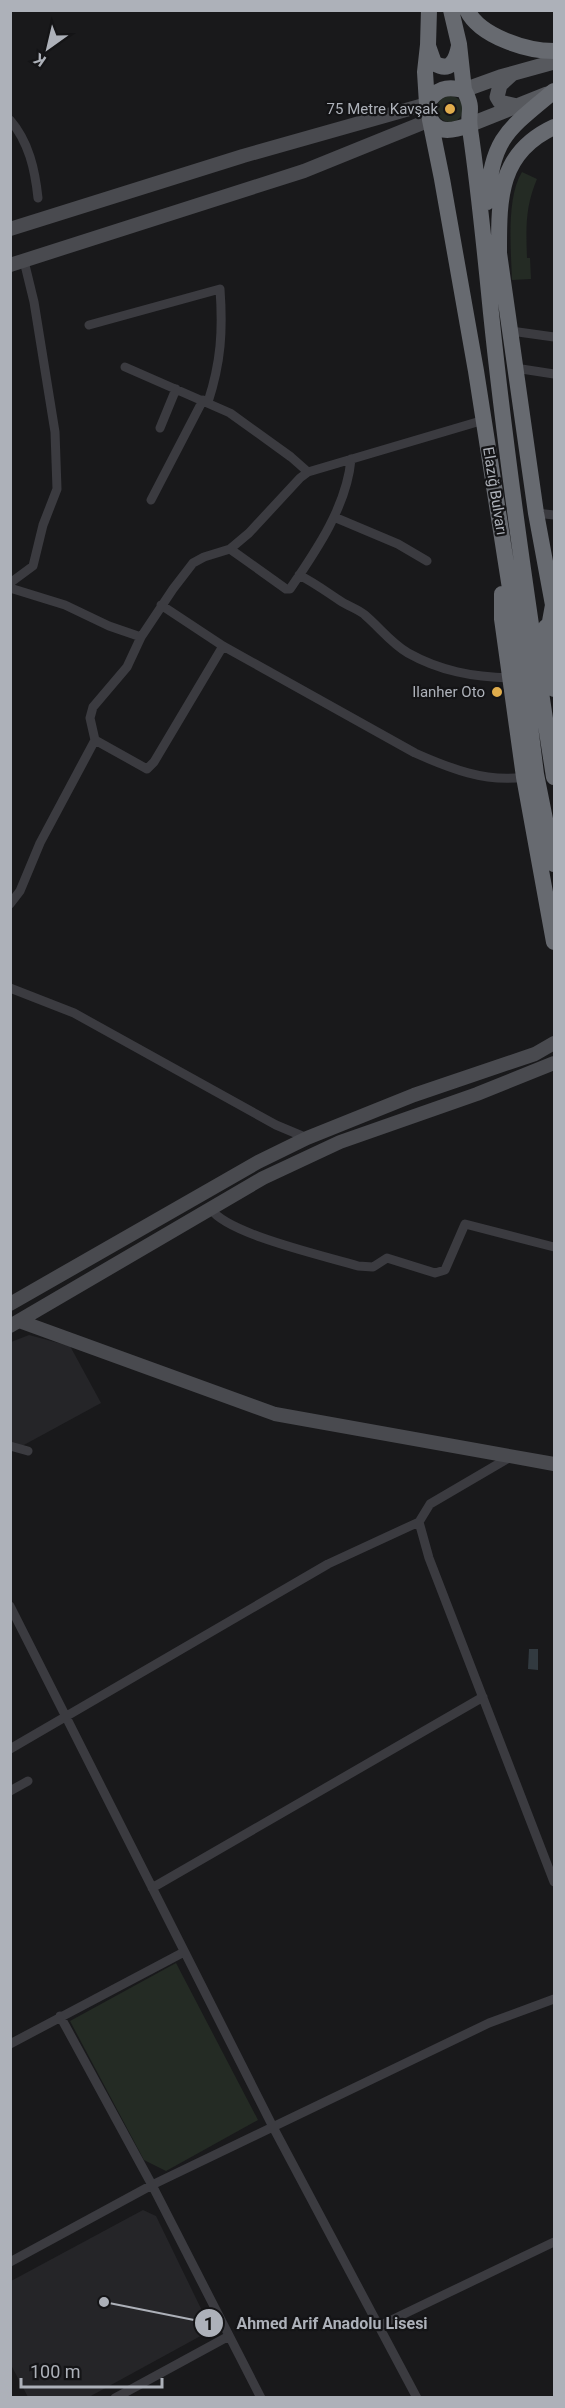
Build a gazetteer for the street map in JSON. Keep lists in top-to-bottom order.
{
  "streets": {
    "highway": ["Elazığ Bulvarı"]
  },
  "places": ["75 Metre Kavşak", "Ilanher Oto", "Ahmed Arif Anadolu Lisesi"],
  "scale_bar": "100 m",
  "north": "bottom left"
}
